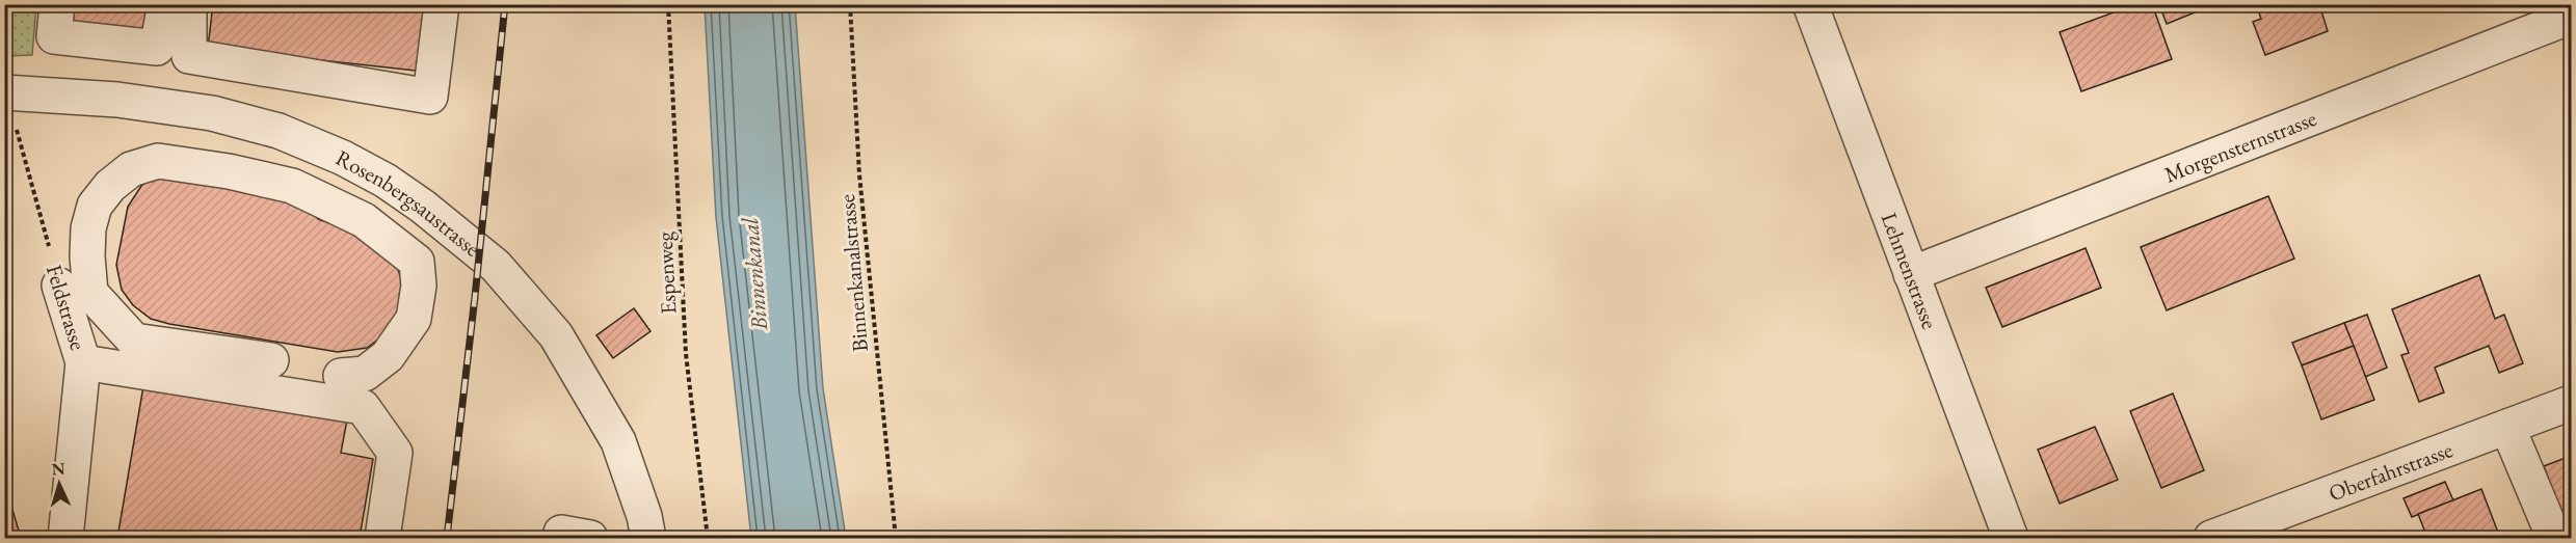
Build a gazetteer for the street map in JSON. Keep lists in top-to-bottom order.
{
  "streets": {
    "street": [
      "Morgensternstrasse",
      "Rosenbergsaustrasse",
      "Lehmenstrasse",
      "Feldstrasse",
      "Oberfahrstrasse"
    ],
    "path": ["Espenweg", "Binnenkanalstrasse"]
  },
  "crossings": [
    ["Morgensternstrasse", "Lehmenstrasse"]
  ],
  "water": ["Binnenkanal"],
  "north": "top"
}
